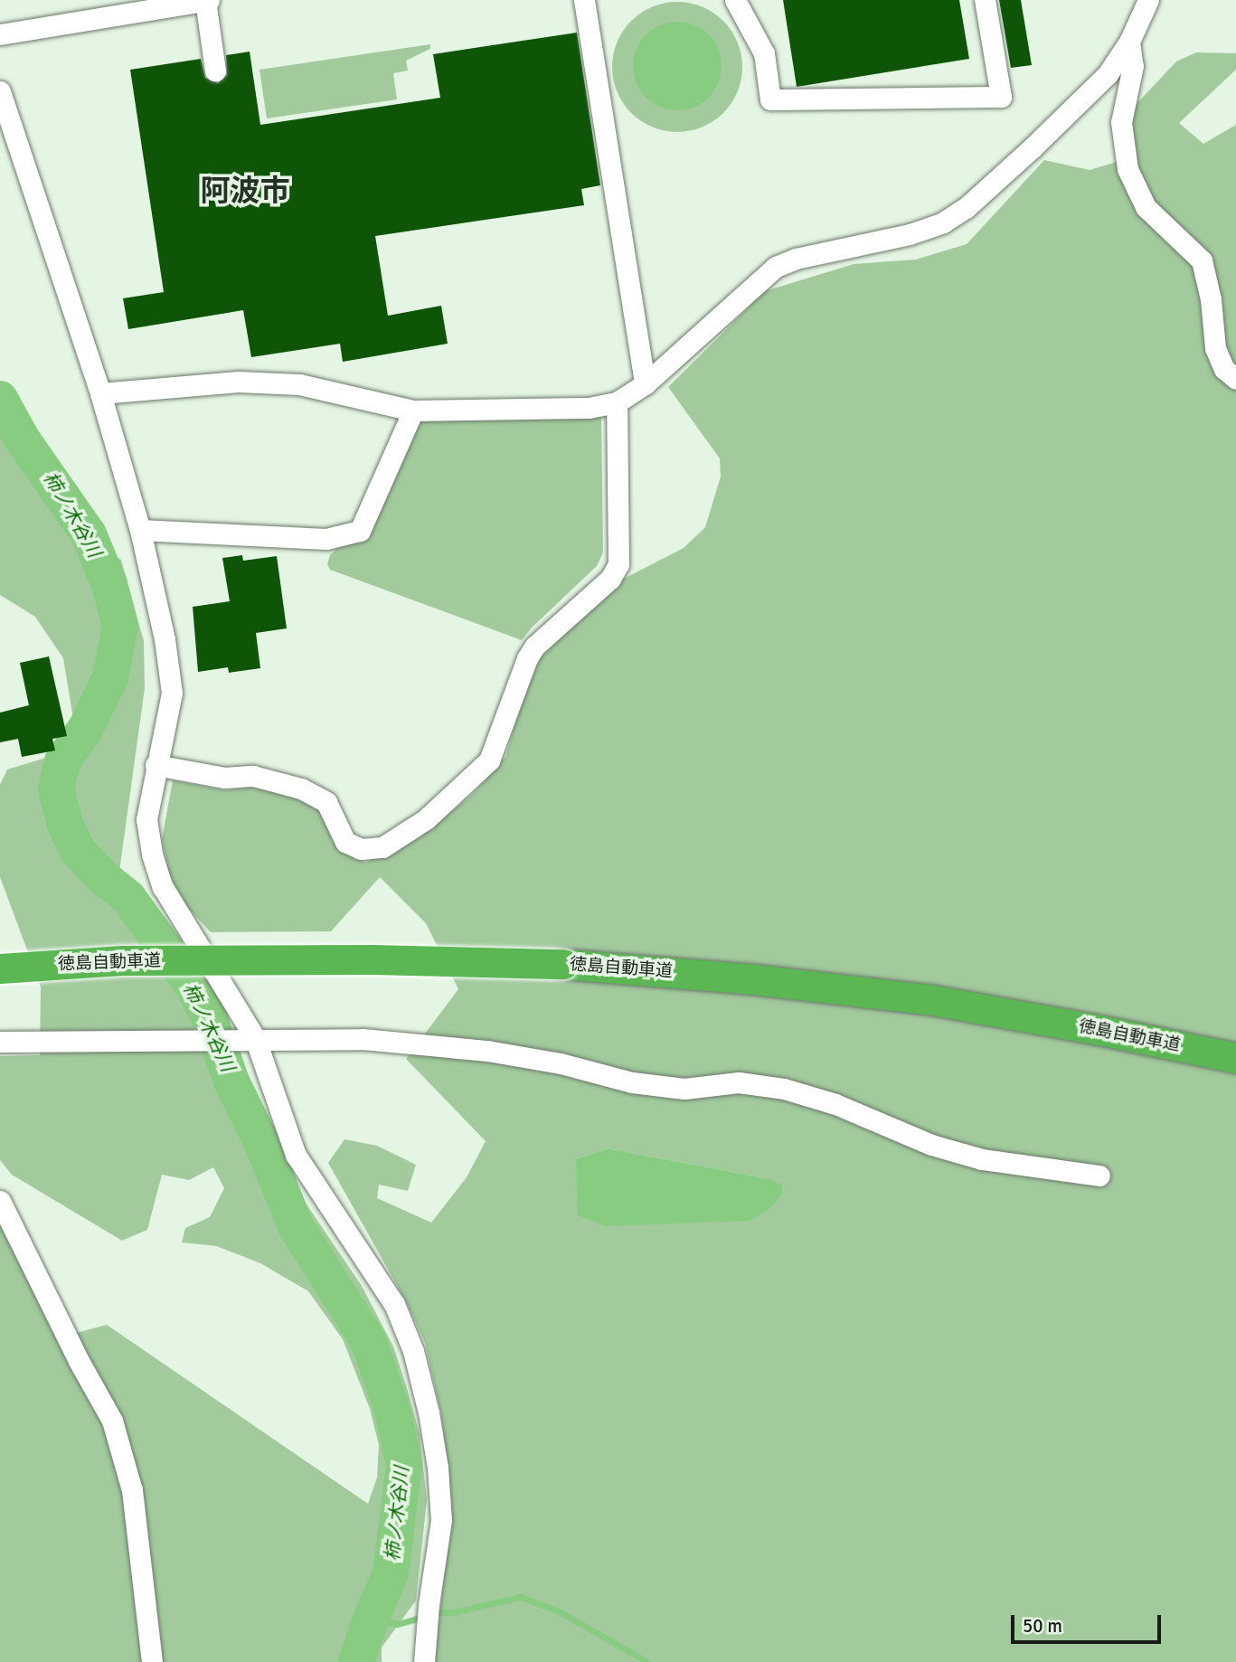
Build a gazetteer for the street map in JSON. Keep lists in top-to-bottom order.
{
  "streets": {
    "highway": ["徳島自動車道"]
  },
  "districts": ["阿波市"],
  "water": ["柿ノ木谷川"],
  "scale_bar": "50 m"
}
